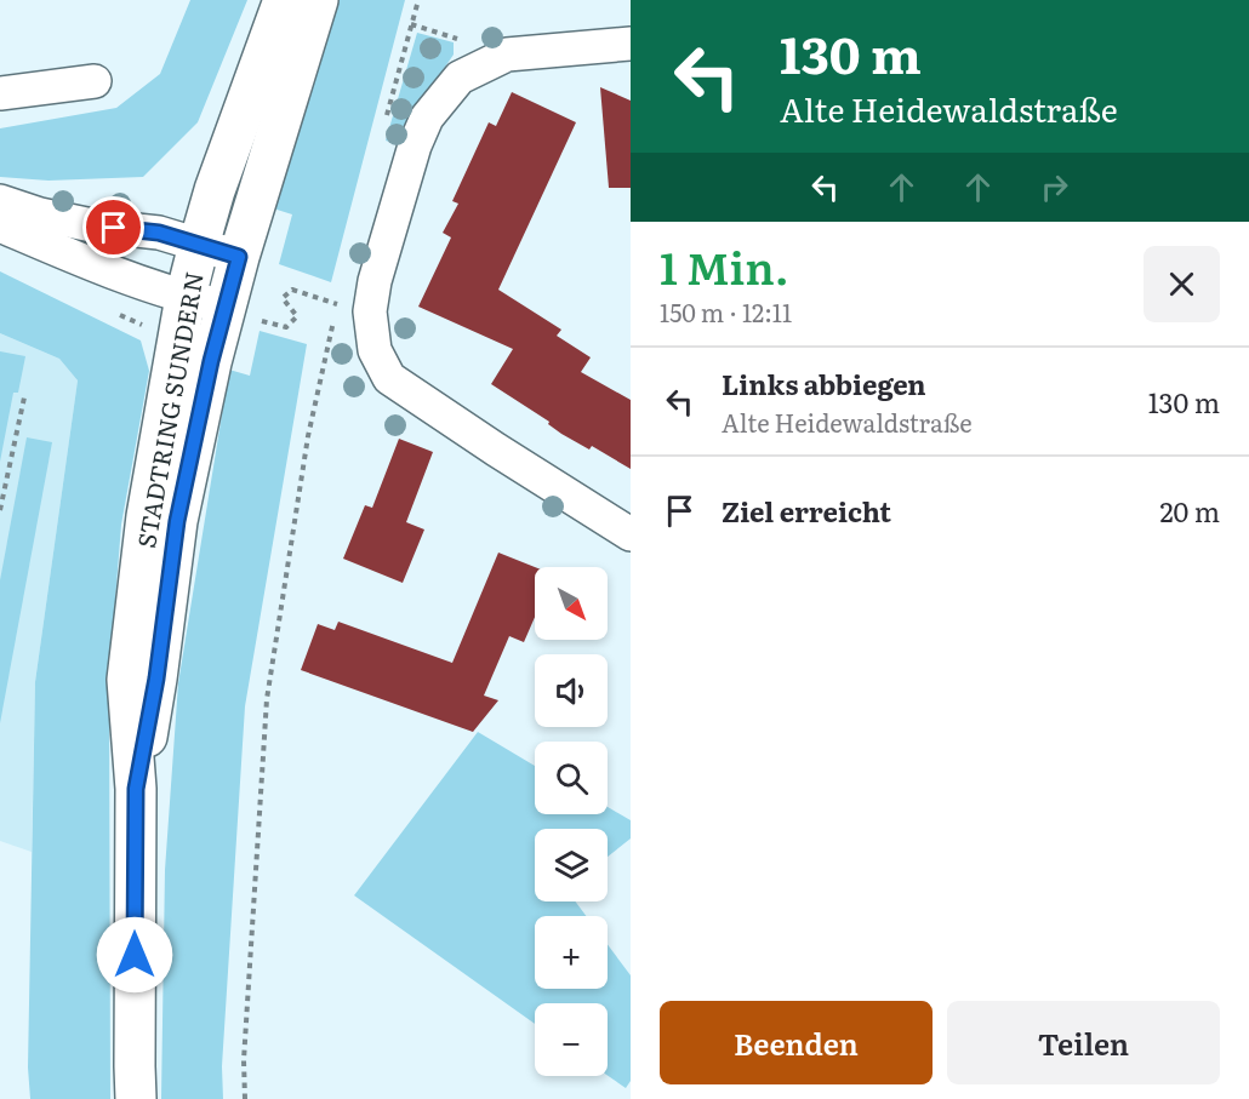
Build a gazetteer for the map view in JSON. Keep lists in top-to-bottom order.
{
  "streets": {
    "main road": ["STADTRING SUNDERN"]
  },
  "north": "bottom right",
  "page": {
    "turn": ["130 m", "Alte Heidewaldstraße"],
    "heading": ["1 Min.", "150 m · 12:11"],
    "list": [
      {
        "name": "Links abbiegen",
        "note": "Alte Heidewaldstraße",
        "value": "130 m"
      },
      {
        "name": "Ziel erreicht",
        "value": "20 m"
      }
    ],
    "map_buttons": ["+", "−"],
    "buttons": ["Beenden", "Teilen"]
  }
}
